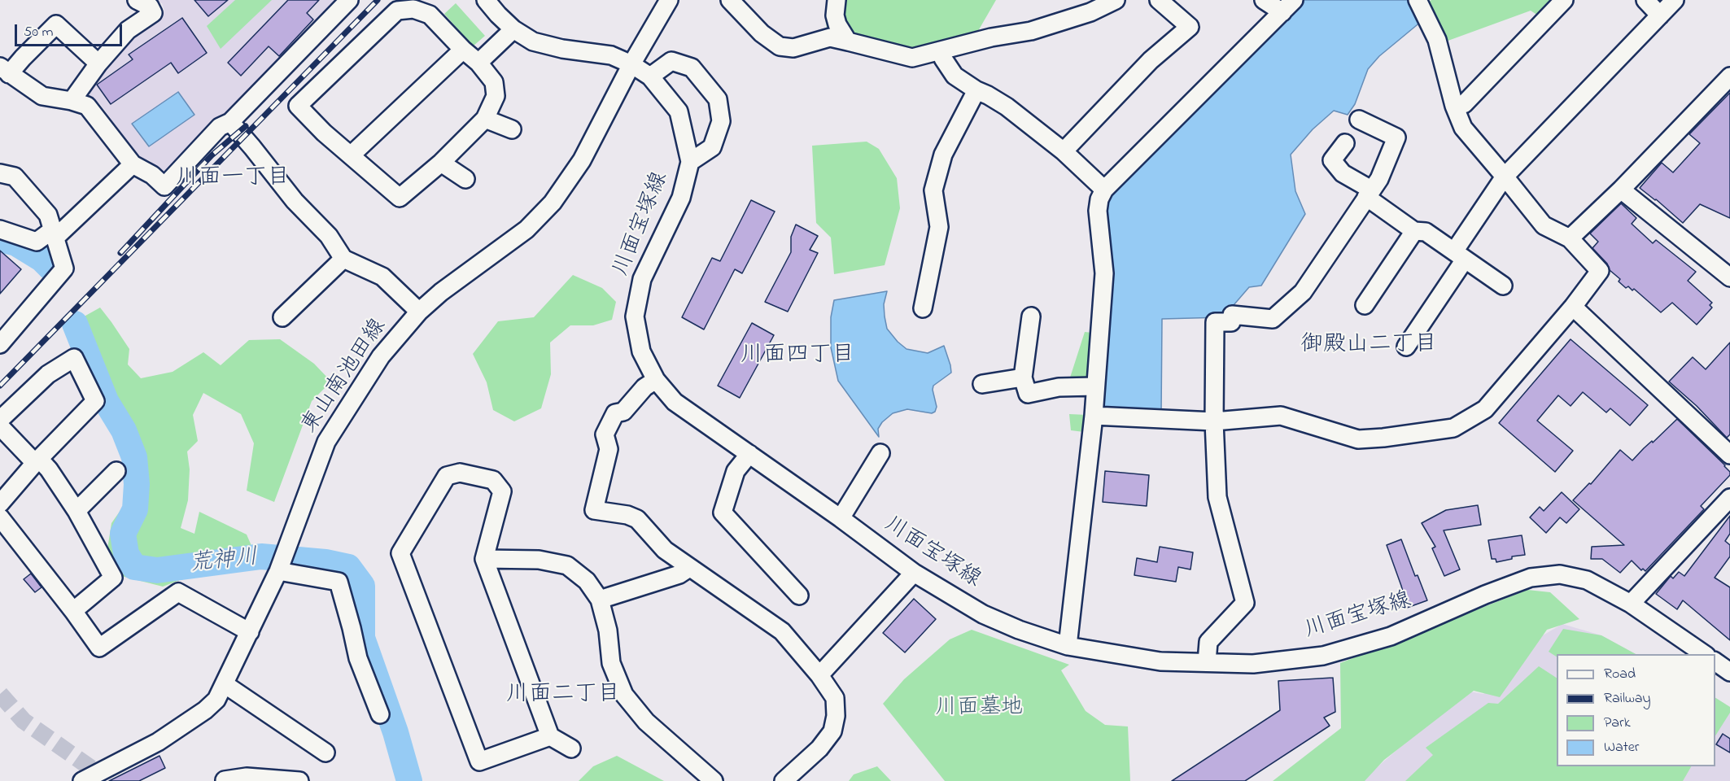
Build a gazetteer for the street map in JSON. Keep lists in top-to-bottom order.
{
  "streets": {
    "street": ["川面宝塚線", "東山南池田線"]
  },
  "crossings": [
    ["川面宝塚線", "東山南池田線"]
  ],
  "districts": [
    "川面一丁目",
    "御殿山二丁目",
    "川面四丁目",
    "川面二丁目"
  ],
  "water": ["荒神川"],
  "parks": ["川面墓地"],
  "legend": [
    "Road",
    "Railway",
    "Park",
    "Water"
  ],
  "scale_bar": "50 m"
}
